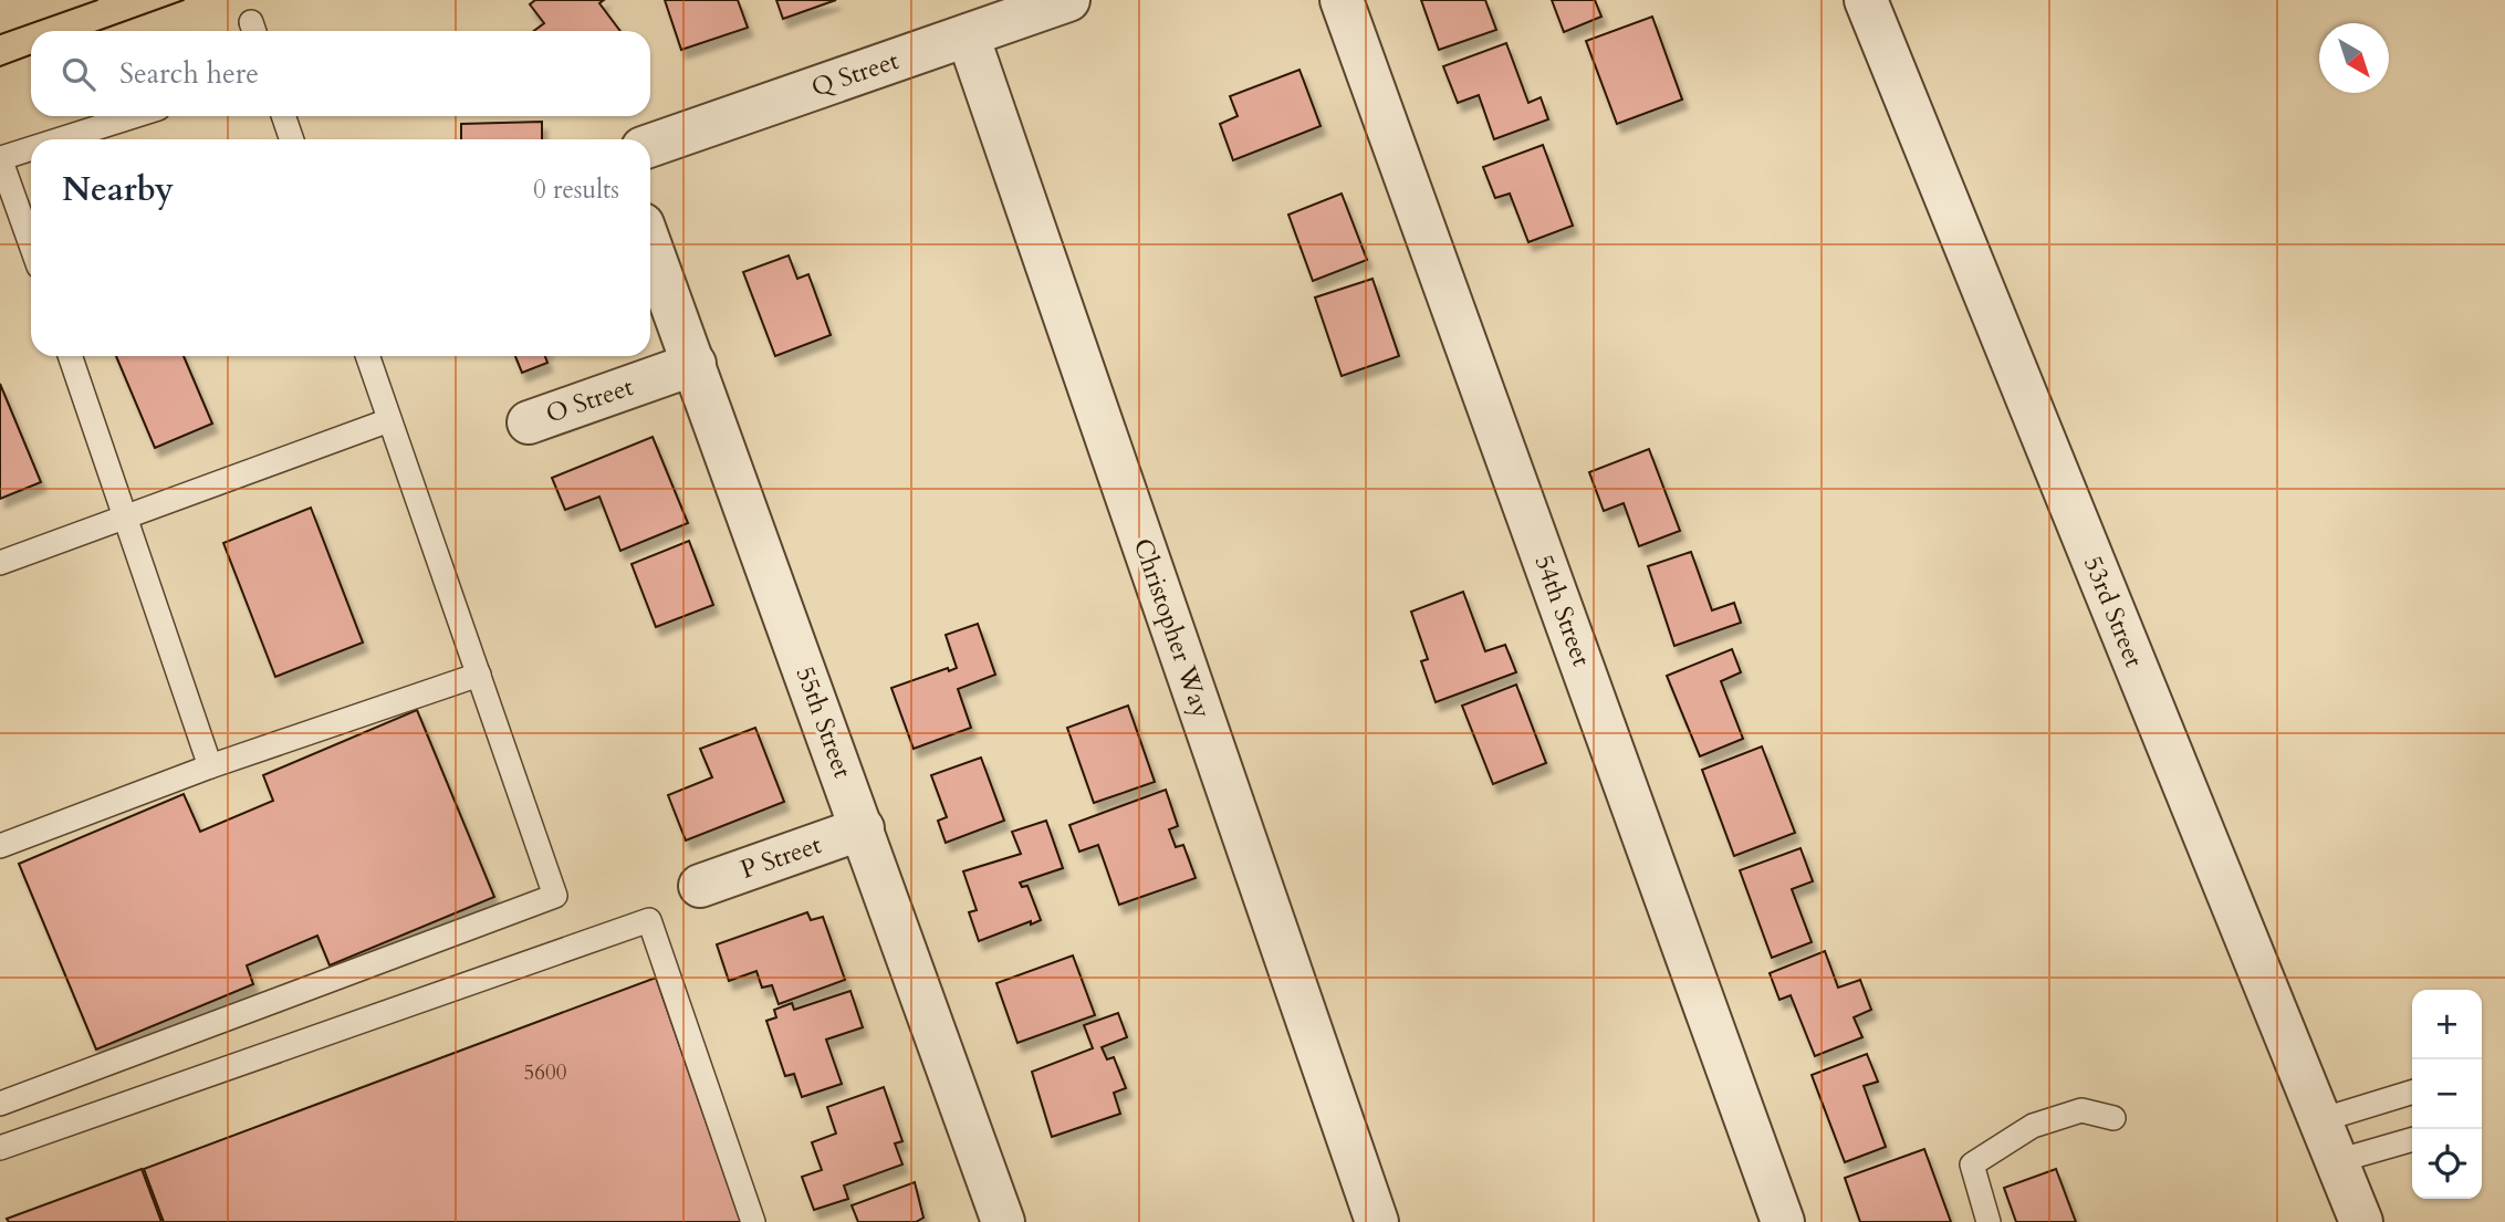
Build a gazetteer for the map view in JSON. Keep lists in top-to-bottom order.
{
  "streets": {
    "street": [
      "Q Street",
      "O Street",
      "54th Street",
      "53rd Street",
      "Christopher Way",
      "55th Street",
      "P Street"
    ]
  },
  "crossings": [
    ["Q Street", "Christopher Way"],
    ["O Street", "55th Street"],
    ["55th Street", "P Street"]
  ],
  "house_numbers": ["5600"],
  "north": "bottom right",
  "page": {
    "search": "Search here",
    "heading": ["Nearby", "0 results"],
    "map_buttons": ["+", "−"]
  }
}
